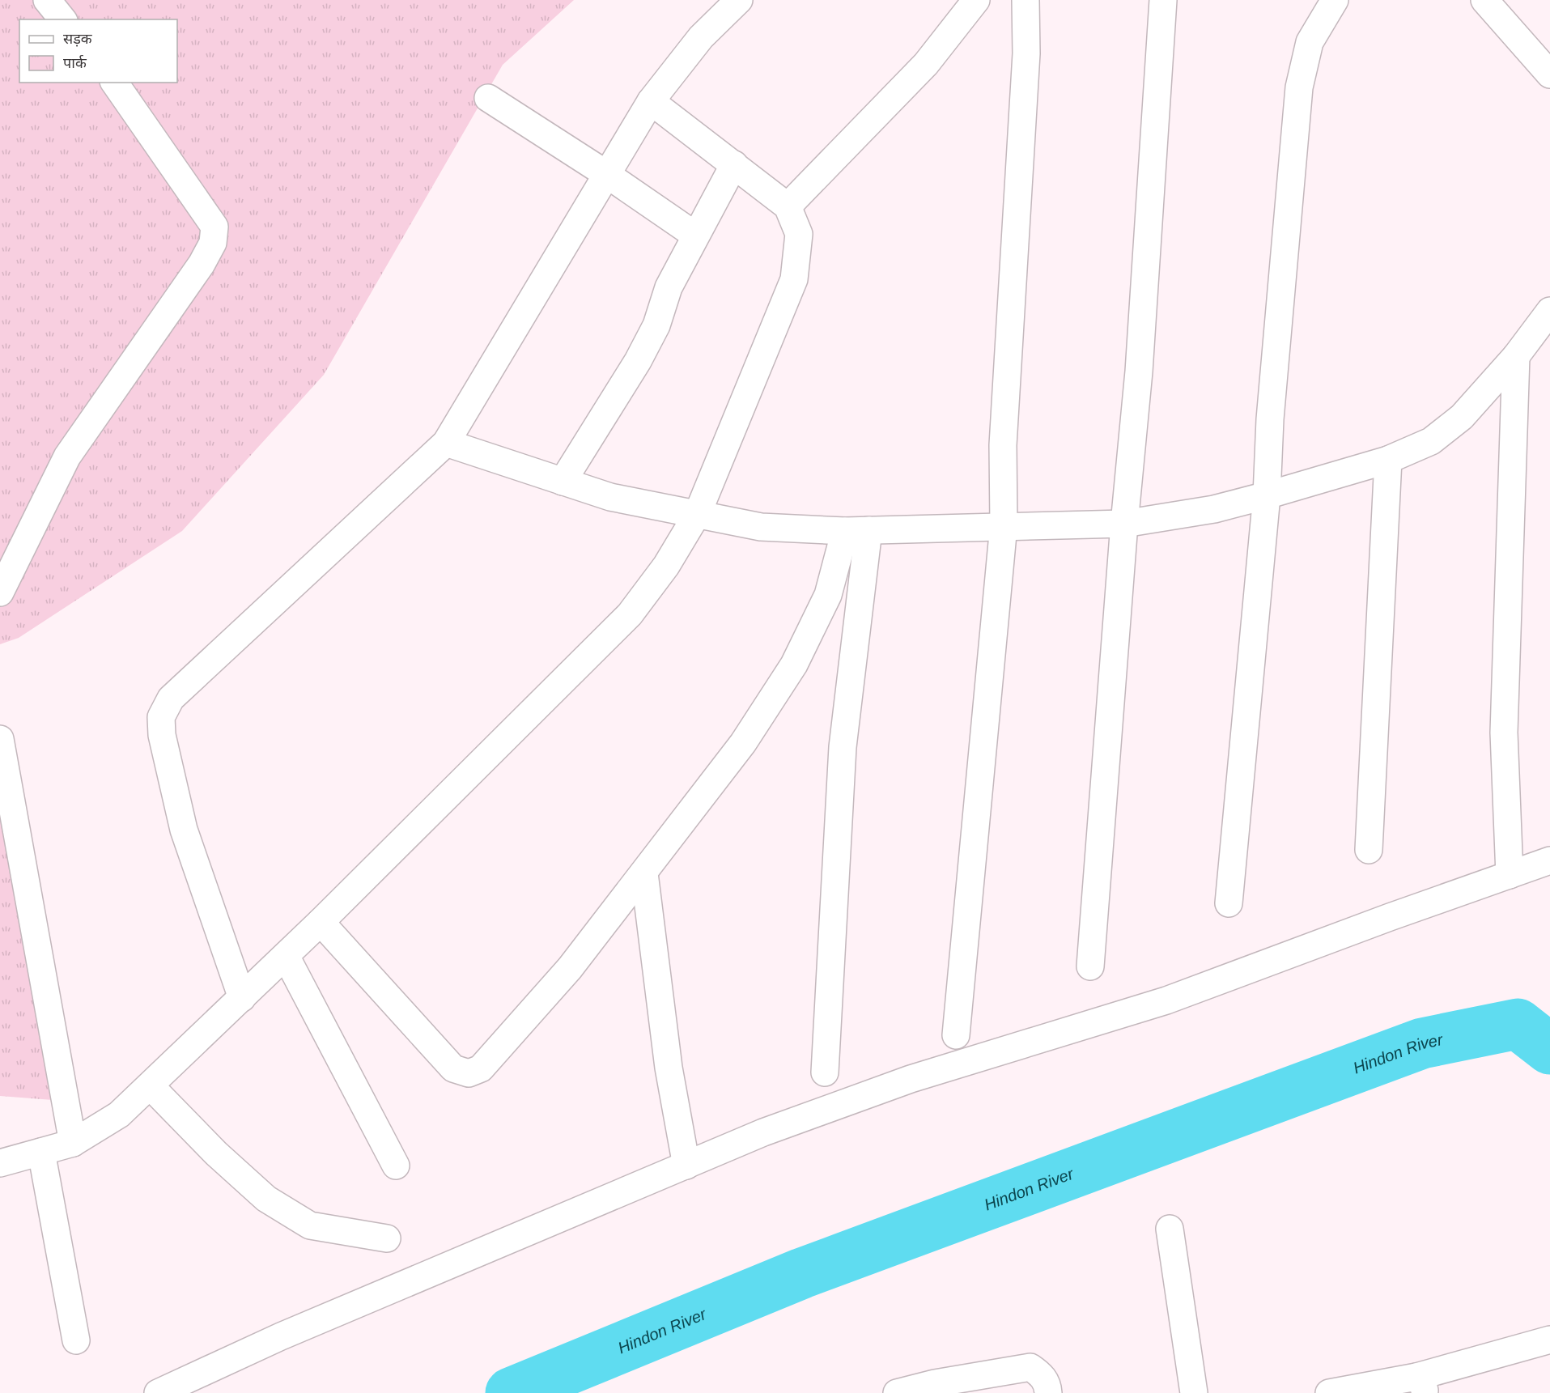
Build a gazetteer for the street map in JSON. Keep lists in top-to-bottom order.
{
  "water": ["Hindon River"],
  "legend": ["सड़क", "पार्क"]
}
